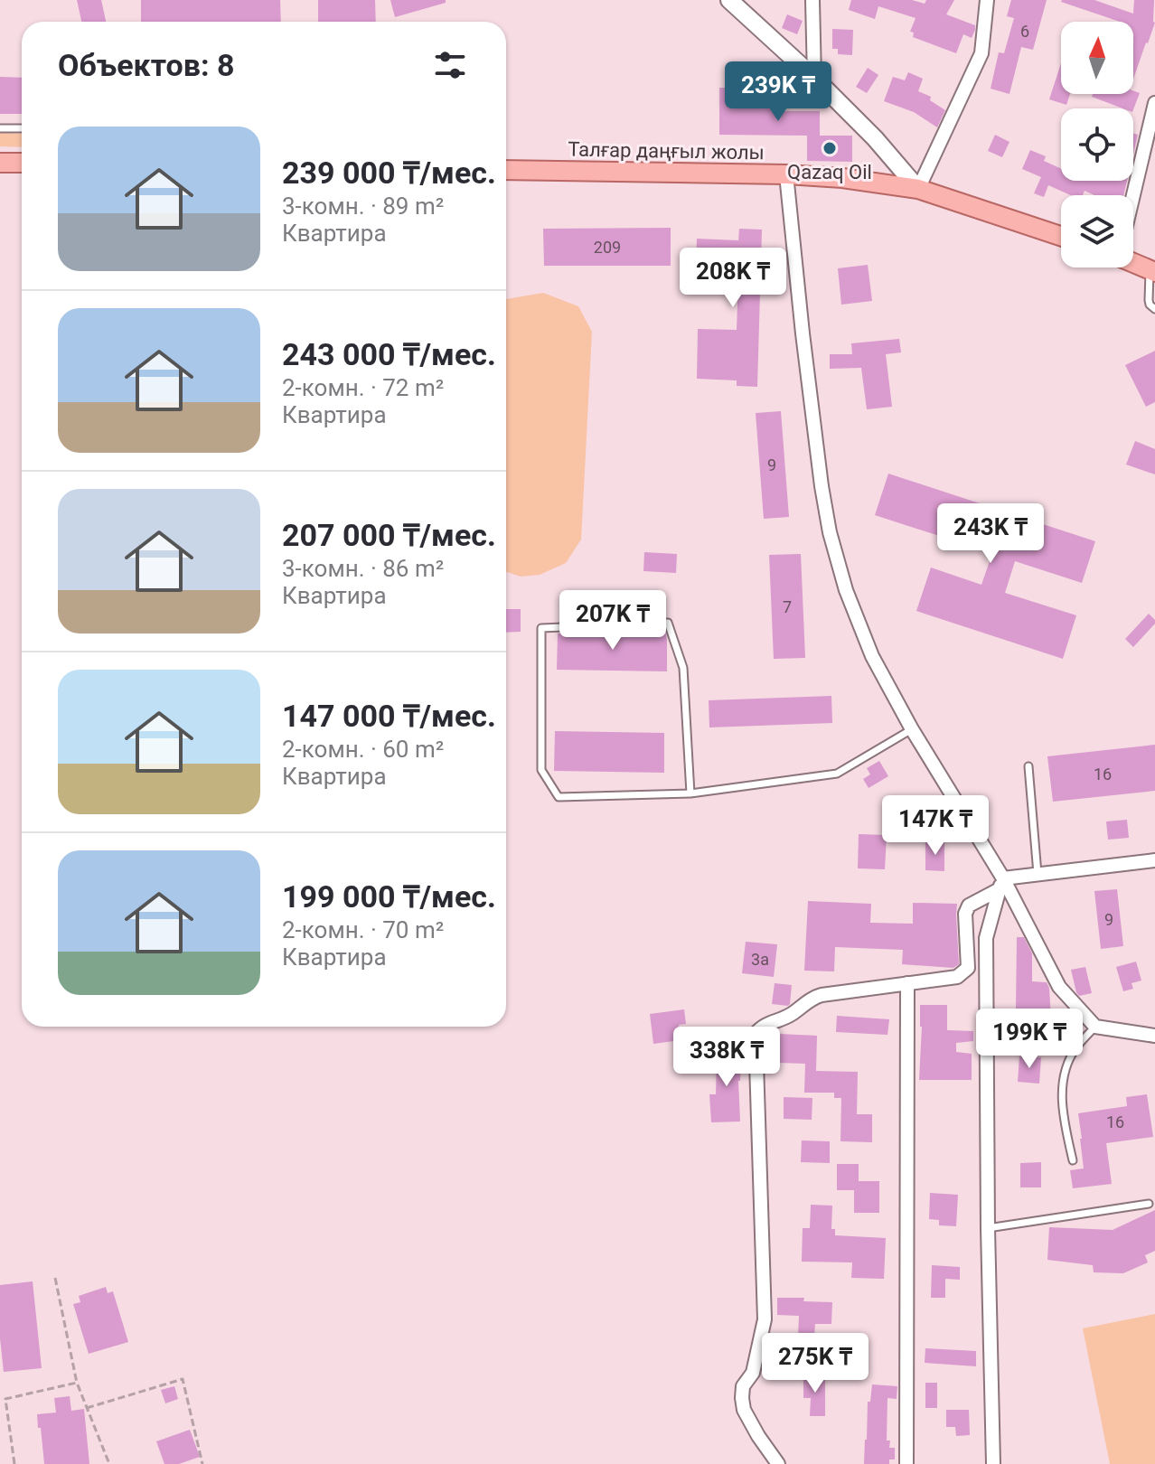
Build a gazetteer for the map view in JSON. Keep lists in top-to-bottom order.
{
  "streets": {
    "main road": ["Талғар даңғыл жолы"]
  },
  "places": ["Qazaq Oil"],
  "house_numbers": [
    "6",
    "209",
    "9",
    "7",
    "16",
    "9",
    "3а",
    "16"
  ],
  "north": "top",
  "page": {
    "heading": "Объектов: 8",
    "price": [
      "239K ₸",
      "208K ₸",
      "243K ₸",
      "207K ₸",
      "147K ₸",
      "199K ₸",
      "338K ₸",
      "275K ₸"
    ],
    "list": [
      {
        "name": "239 000 ₸/мес.",
        "note": "3-комн. · 89 m² · Квартира"
      },
      {
        "name": "243 000 ₸/мес.",
        "note": "2-комн. · 72 m² · Квартира"
      },
      {
        "name": "207 000 ₸/мес.",
        "note": "3-комн. · 86 m² · Квартира"
      },
      {
        "name": "147 000 ₸/мес.",
        "note": "2-комн. · 60 m² · Квартира"
      },
      {
        "name": "199 000 ₸/мес.",
        "note": "2-комн. · 70 m² · Квартира"
      }
    ]
  }
}
